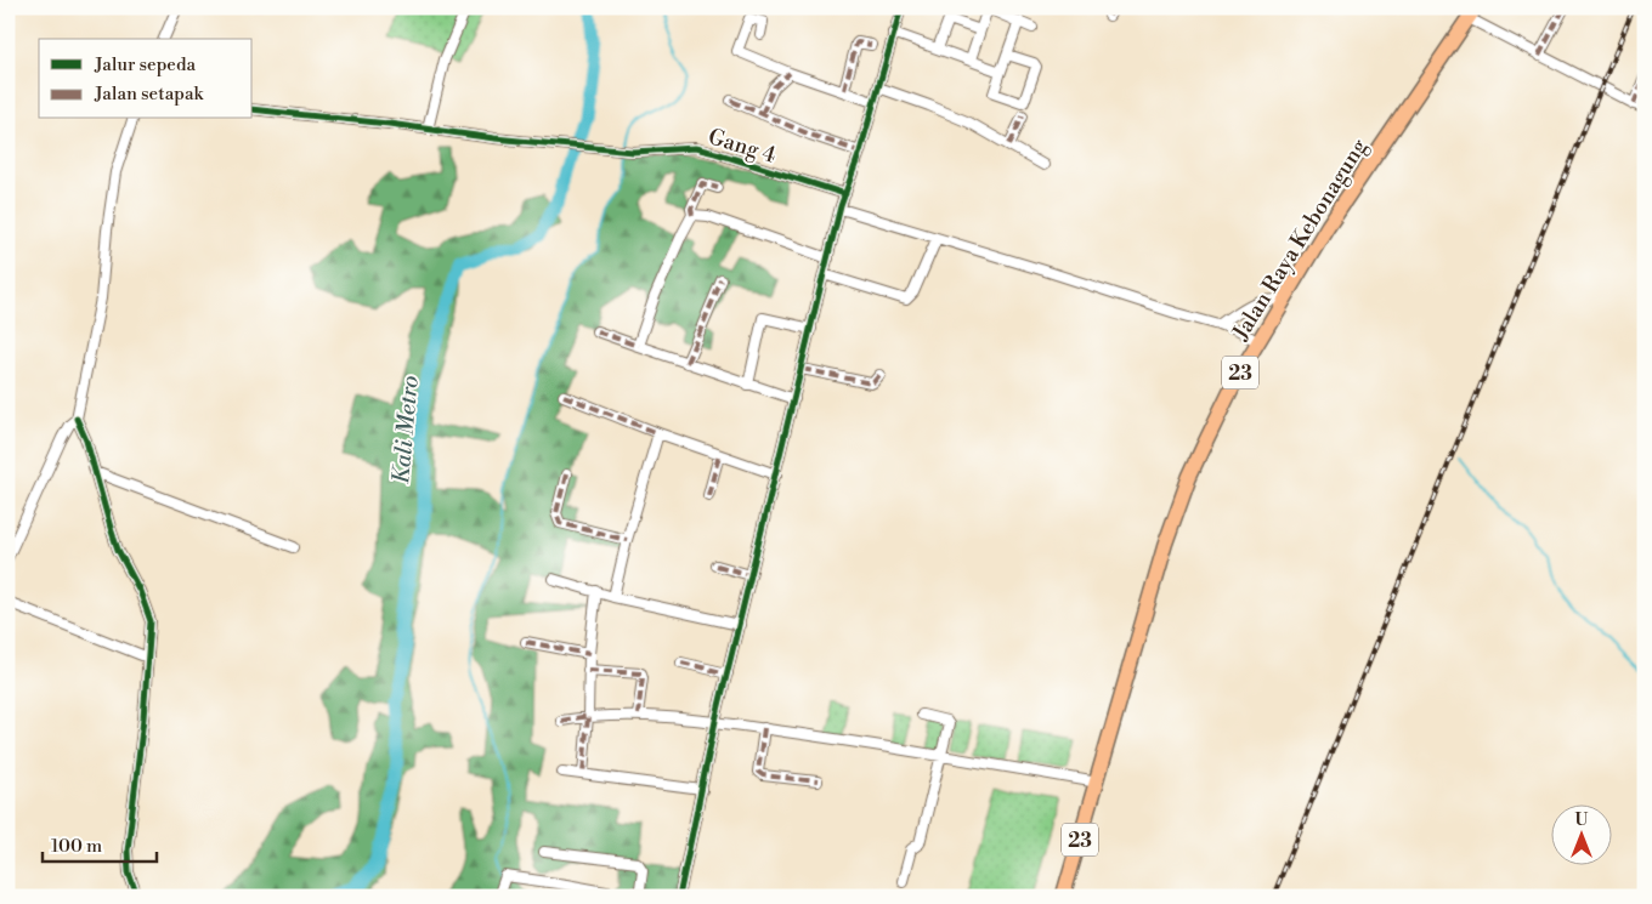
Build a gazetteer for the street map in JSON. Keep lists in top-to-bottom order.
{
  "streets": {
    "highway": ["Jalan Raya Kebonagung", "23"],
    "street": ["Gang 4"]
  },
  "crossings": [
    ["Gang 4", "Jalan Raya Kebonagung"],
    ["Jalan Raya Kebonagung", "23"]
  ],
  "water": ["Kali Metro"],
  "legend": ["Jalur sepeda", "Jalan setapak"],
  "scale_bar": "100 m",
  "north": "top"
}
